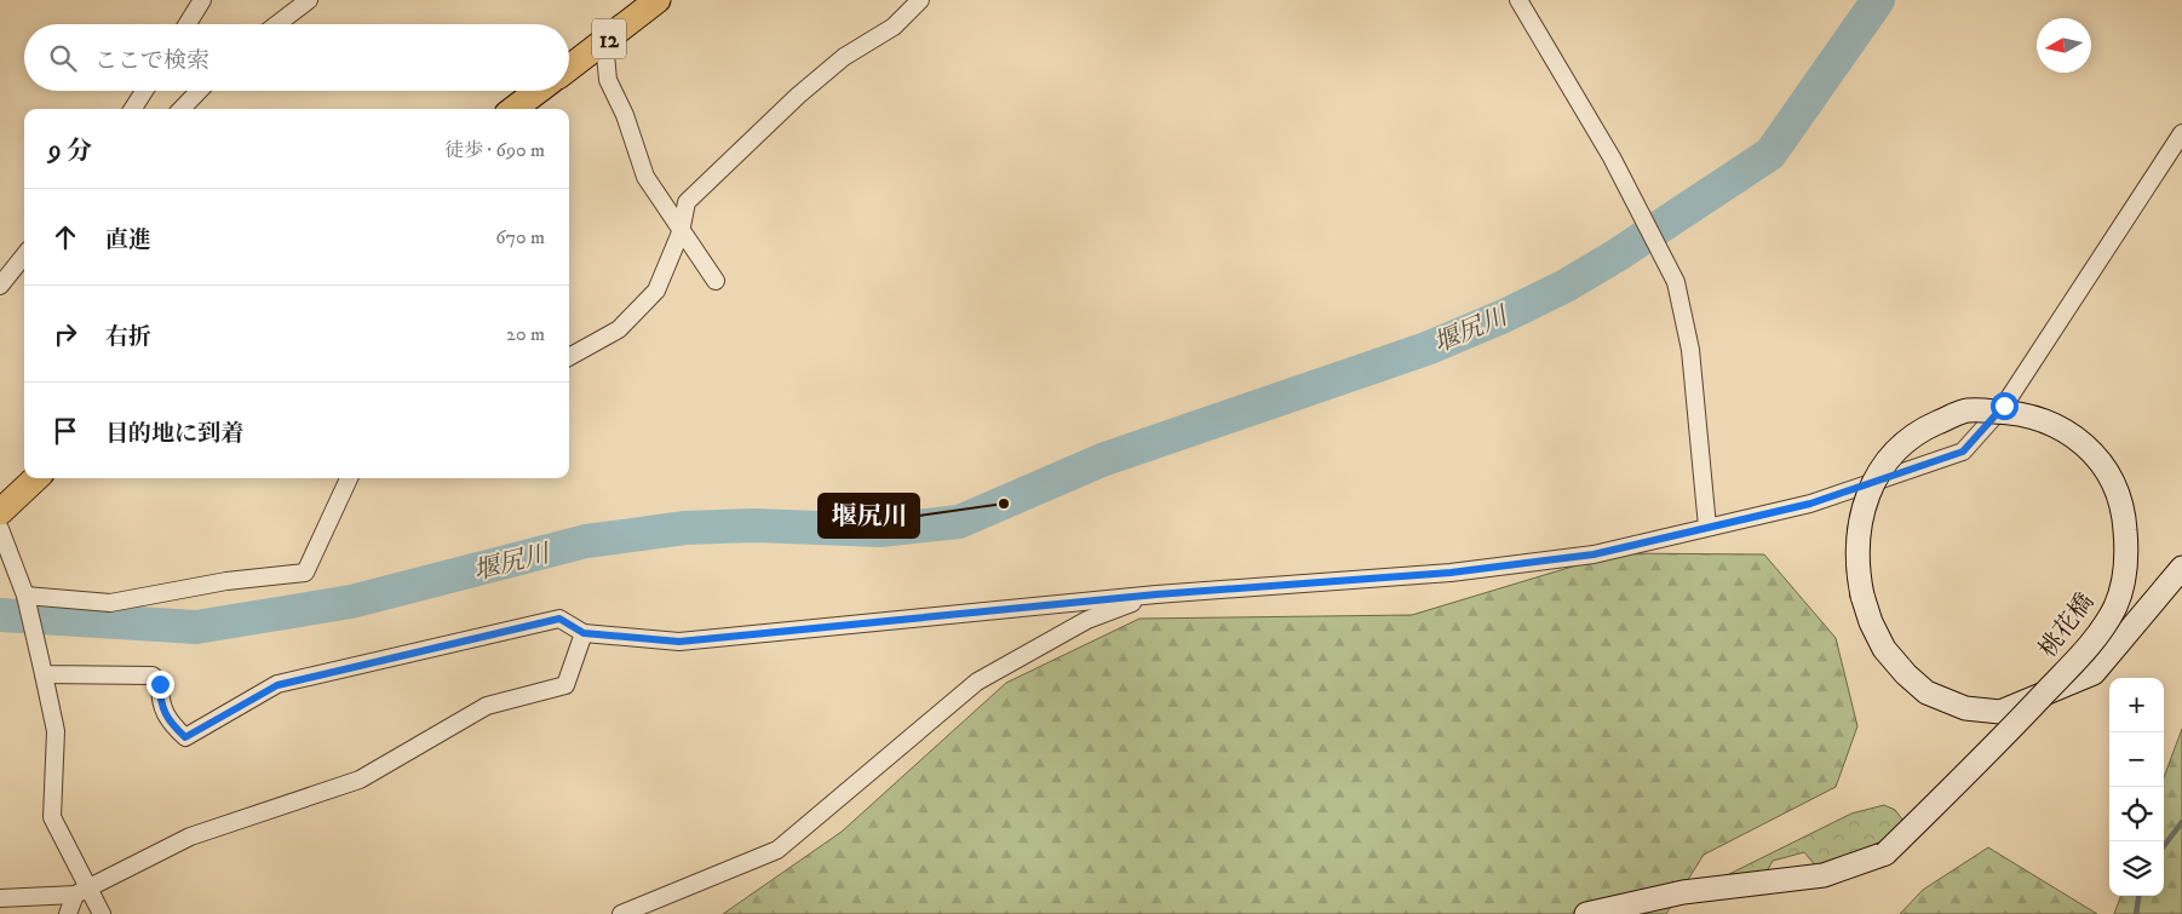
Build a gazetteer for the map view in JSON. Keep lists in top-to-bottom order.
{
  "streets": {
    "main road": ["12"],
    "street": ["桃花橋"]
  },
  "water": ["堰尻川"],
  "places": ["堰尻川"],
  "north": "left",
  "page": {
    "search": "ここで検索",
    "heading": ["9 分", "徒歩 · 690 m"],
    "list": [
      ["直進", "670 m"],
      ["右折", "20 m"],
      "目的地に到着"
    ],
    "map_buttons": ["+", "−"]
  }
}
